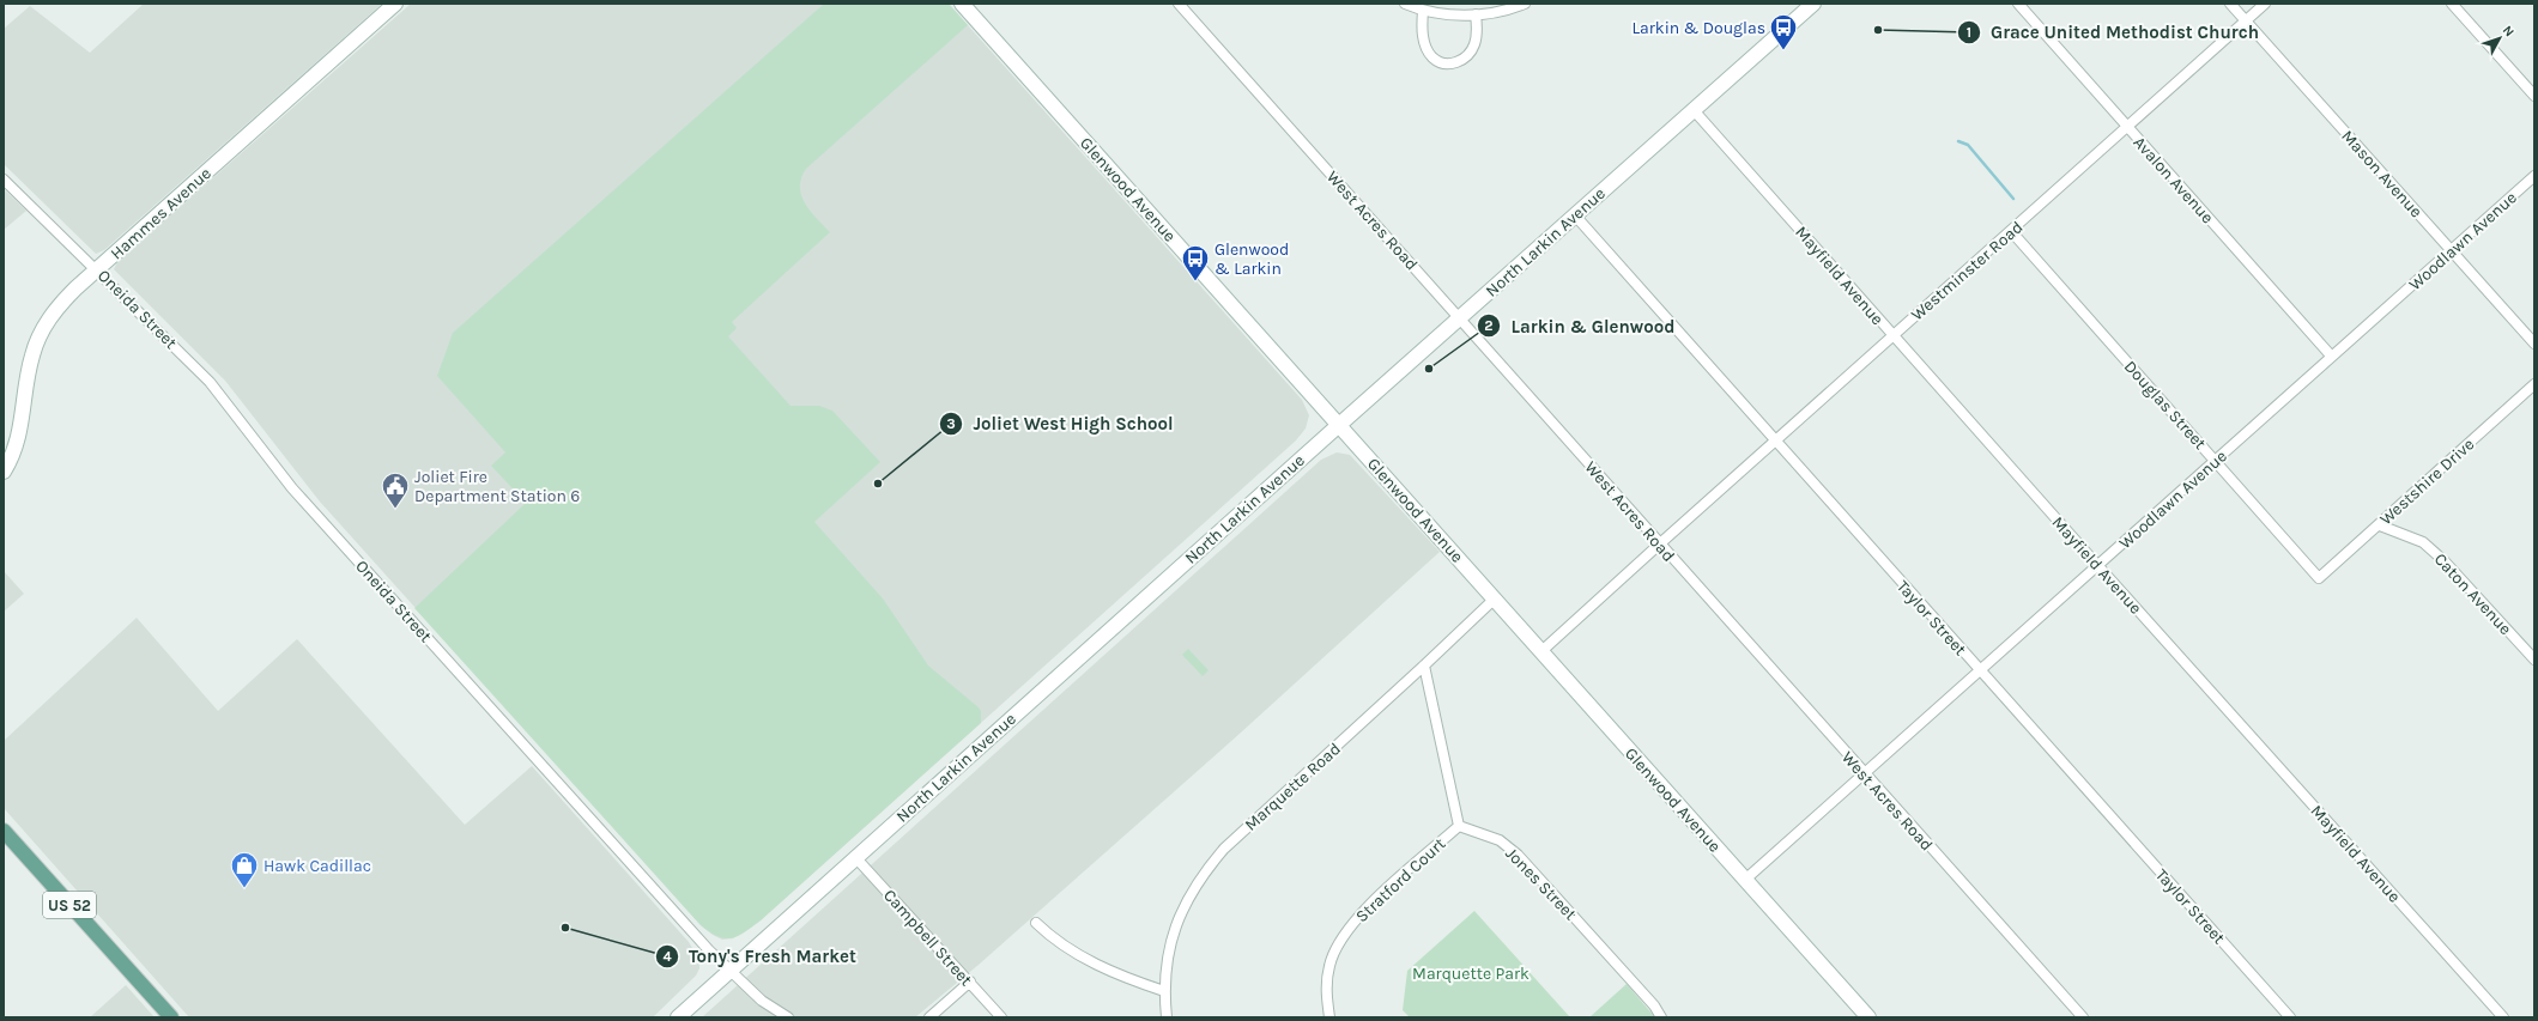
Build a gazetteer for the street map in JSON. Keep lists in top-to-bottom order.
{
  "streets": {
    "main road": ["US 52"],
    "street": [
      "Mason Avenue",
      "Avalon Avenue",
      "Glenwood Avenue",
      "Hammes Avenue",
      "West Acres Road",
      "Woodlawn Avenue",
      "North Larkin Avenue",
      "Westminster Road",
      "Mayfield Avenue",
      "Oneida Street",
      "Douglas Street",
      "Westshire Drive",
      "Caton Avenue",
      "Taylor Street",
      "Marquette Road",
      "Stratford Court",
      "Jones Street",
      "Campbell Street"
    ]
  },
  "crossings": [
    ["Mason Avenue", "Woodlawn Avenue"],
    ["Mason Avenue", "Westminster Road"],
    ["Avalon Avenue", "Woodlawn Avenue"],
    ["Avalon Avenue", "Westminster Road"],
    ["Glenwood Avenue", "Woodlawn Avenue"],
    ["Glenwood Avenue", "North Larkin Avenue"],
    ["Glenwood Avenue", "Westminster Road"],
    ["Glenwood Avenue", "Marquette Road"],
    ["Hammes Avenue", "Oneida Street"],
    ["West Acres Road", "Woodlawn Avenue"],
    ["West Acres Road", "North Larkin Avenue"],
    ["West Acres Road", "Westminster Road"],
    ["Woodlawn Avenue", "Mayfield Avenue"],
    ["Woodlawn Avenue", "Douglas Street"],
    ["Woodlawn Avenue", "Taylor Street"],
    ["North Larkin Avenue", "Mayfield Avenue"],
    ["North Larkin Avenue", "Oneida Street"],
    ["North Larkin Avenue", "Taylor Street"],
    ["North Larkin Avenue", "Campbell Street"],
    ["Westminster Road", "Mayfield Avenue"],
    ["Westminster Road", "Douglas Street"],
    ["Westminster Road", "Taylor Street"],
    ["Douglas Street", "Westshire Drive"],
    ["Westshire Drive", "Caton Avenue"],
    ["Stratford Court", "Jones Street"]
  ],
  "parks": ["Marquette Park"],
  "places": {
    "other": [
      "Grace United Methodist Church",
      "Larkin & Glenwood",
      "Joliet West High School",
      "Tony's Fresh Market"
    ],
    "bus stop": ["Larkin & Douglas", "Glenwood & Larkin"],
    "public building": ["Joliet Fire Department Station 6"],
    "shop": ["Hawk Cadillac"]
  },
  "north": "top right"
}
